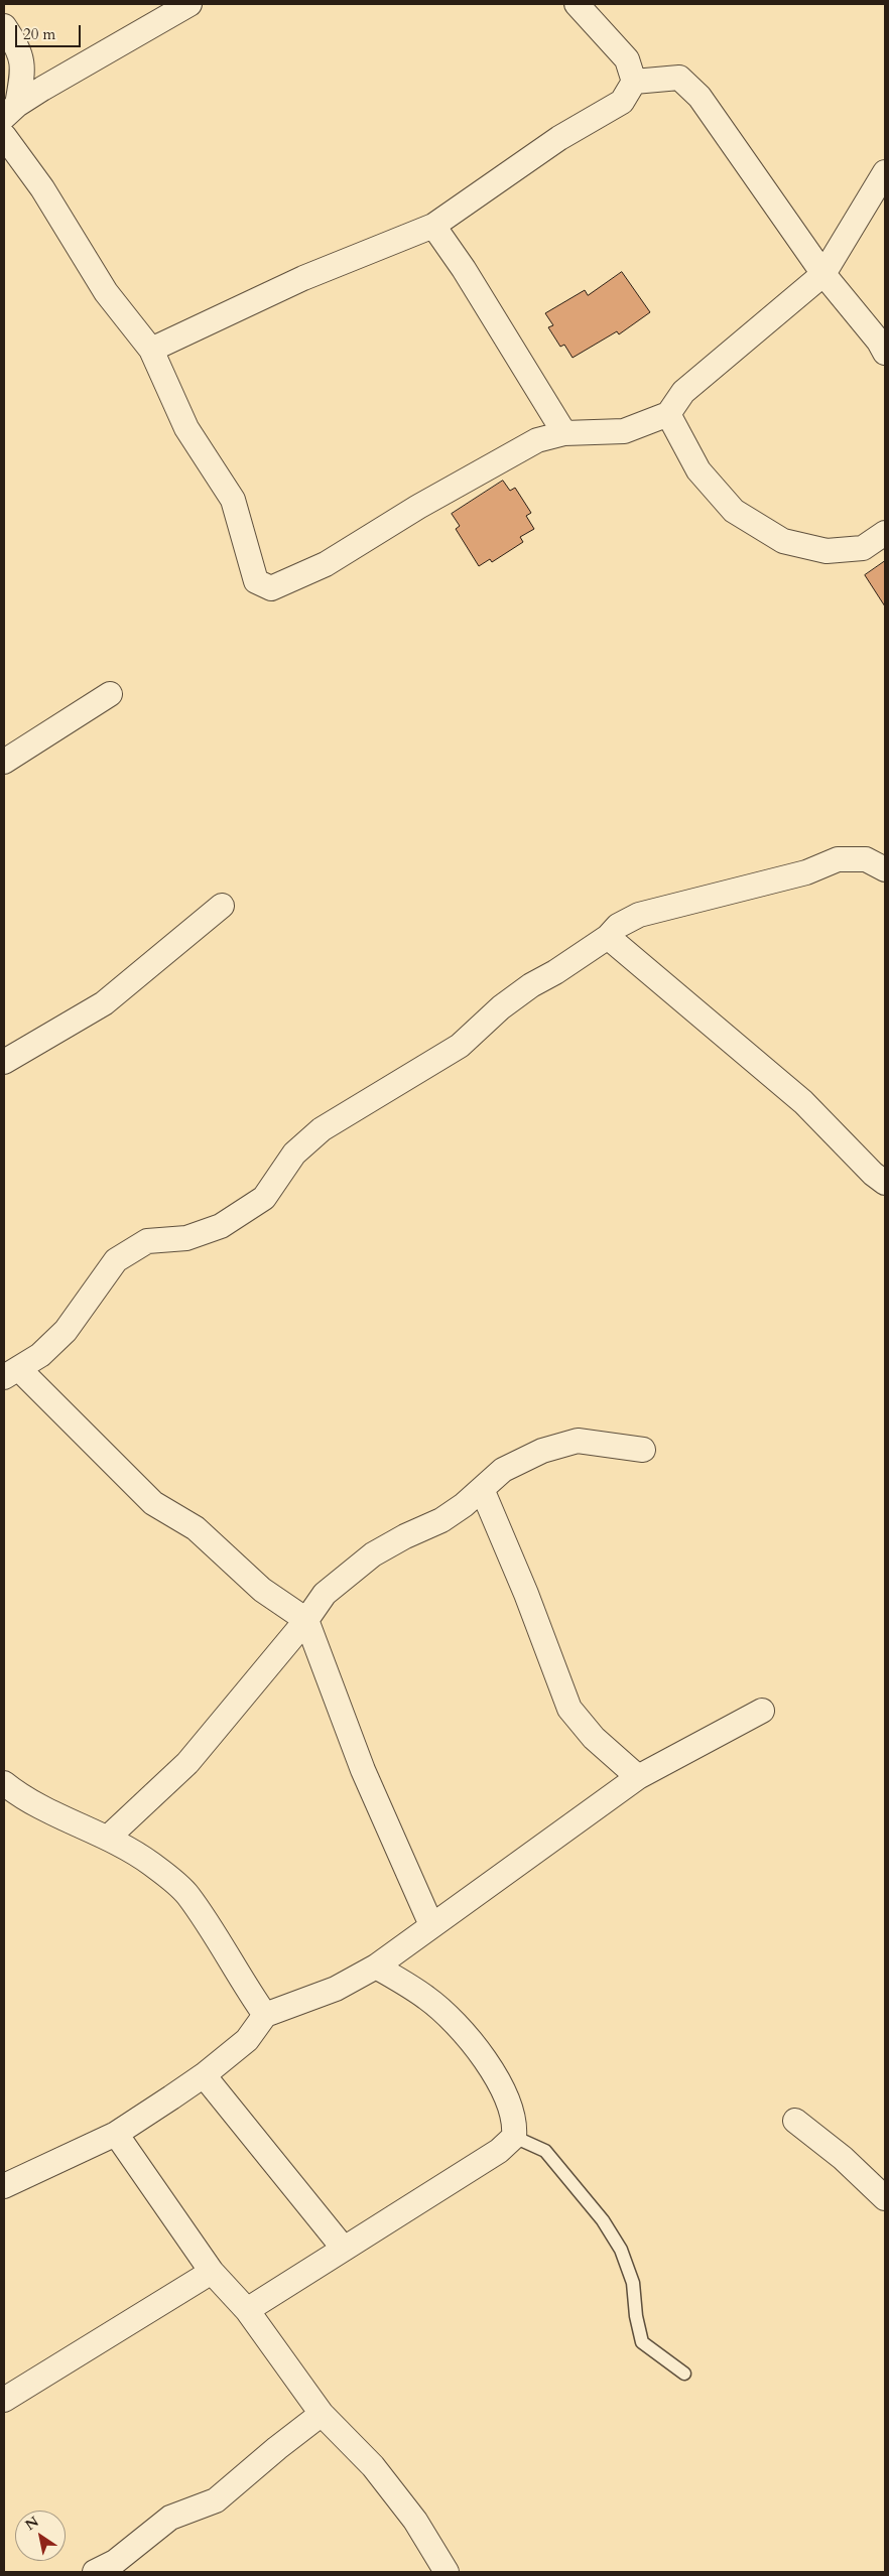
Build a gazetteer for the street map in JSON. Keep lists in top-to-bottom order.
{
  "scale_bar": "20 m",
  "north": "top left"
}
